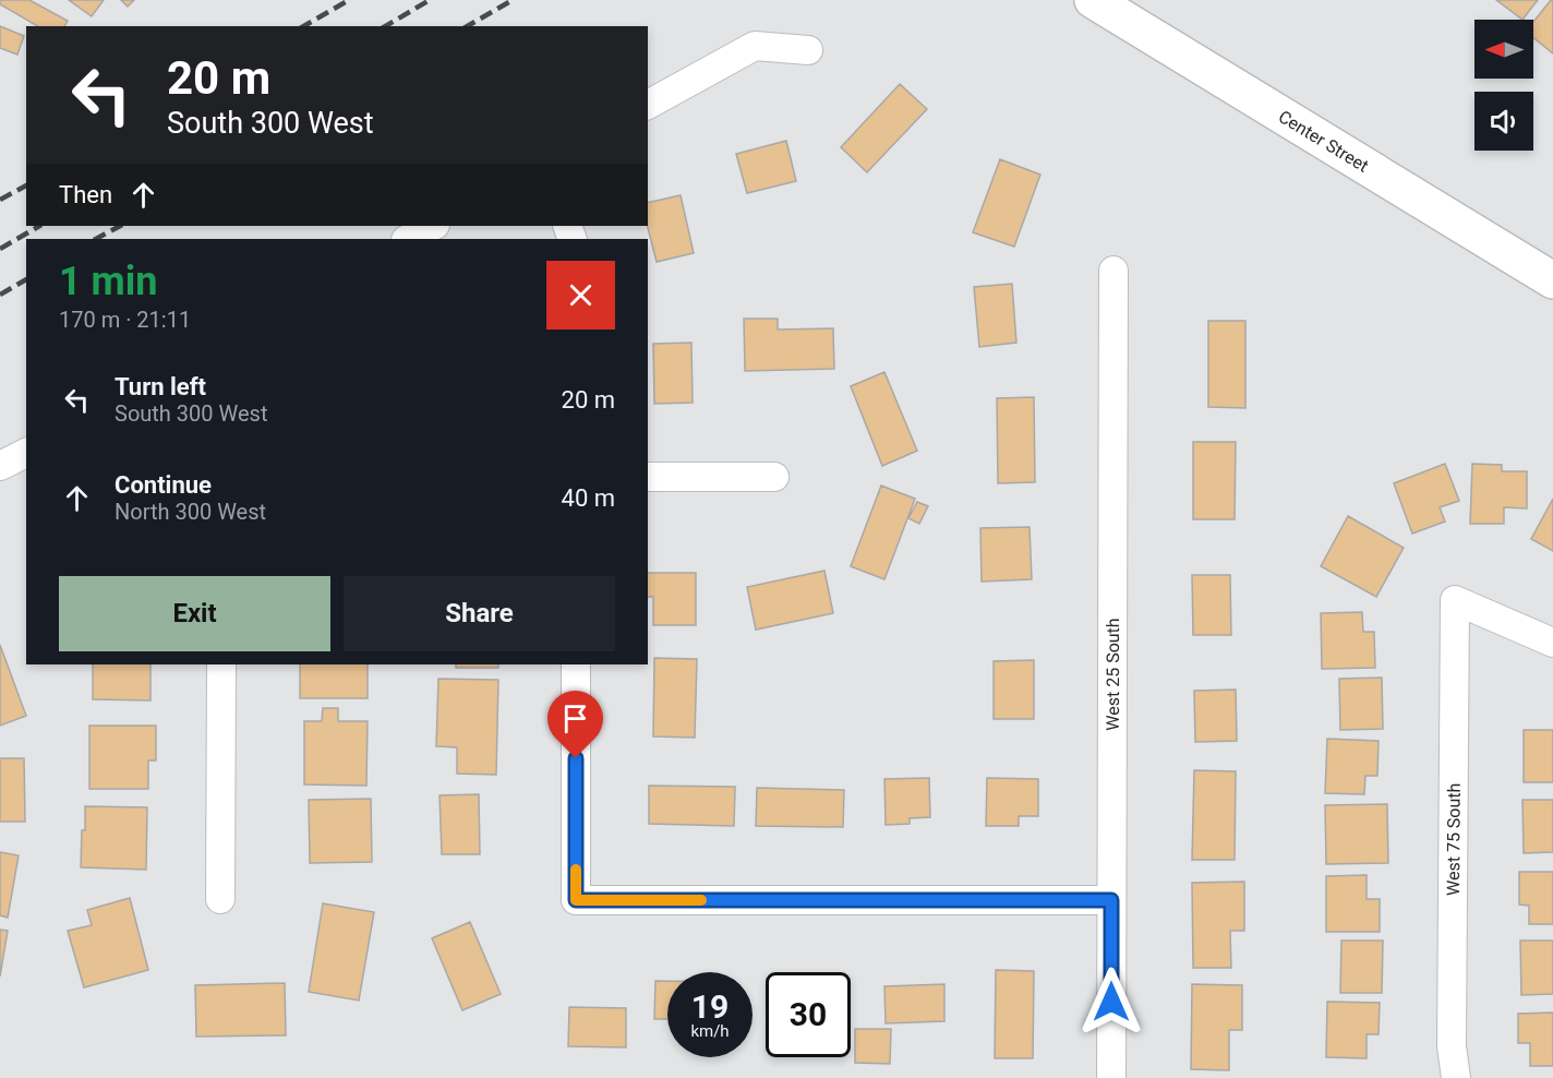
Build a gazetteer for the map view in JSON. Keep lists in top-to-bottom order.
{
  "streets": {
    "street": ["Center Street", "West 25 South", "West 75 South"]
  },
  "north": "left",
  "page": {
    "turn": ["20 m", "South 300 West"],
    "then": "Then",
    "heading": ["1 min", "170 m · 21:11"],
    "list": [
      {
        "name": "Turn left",
        "note": "South 300 West",
        "value": "20 m"
      },
      {
        "name": "Continue",
        "note": "North 300 West",
        "value": "40 m"
      }
    ],
    "buttons": ["Exit", "Share"],
    "speed": "19 km/h",
    "limit": "30"
  }
}
